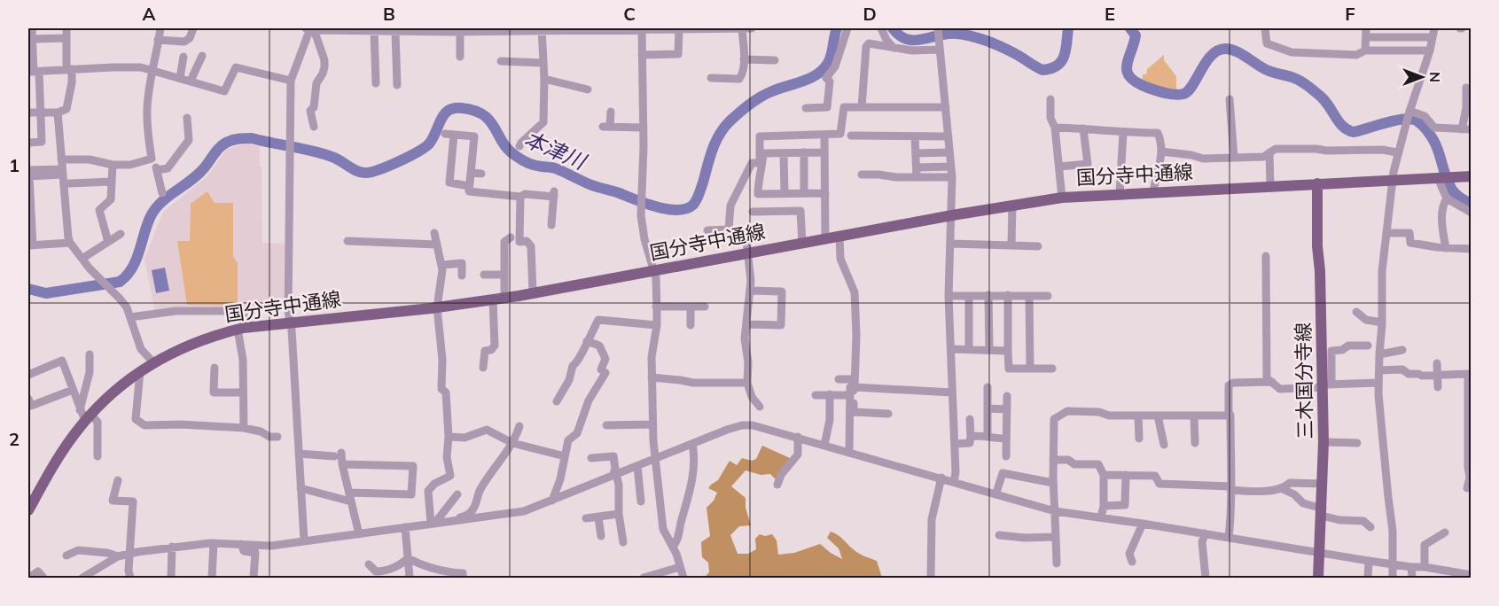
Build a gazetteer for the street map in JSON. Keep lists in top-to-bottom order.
{
  "streets": {
    "main road": ["国分寺中通線", "三木国分寺線"]
  },
  "crossings": [
    ["国分寺中通線", "三木国分寺線"]
  ],
  "water": ["本津川"],
  "north": "right",
  "grid": {
    "columns": [
      "A",
      "B",
      "C",
      "D",
      "E",
      "F"
    ],
    "rows": ["1", "2"]
  }
}
